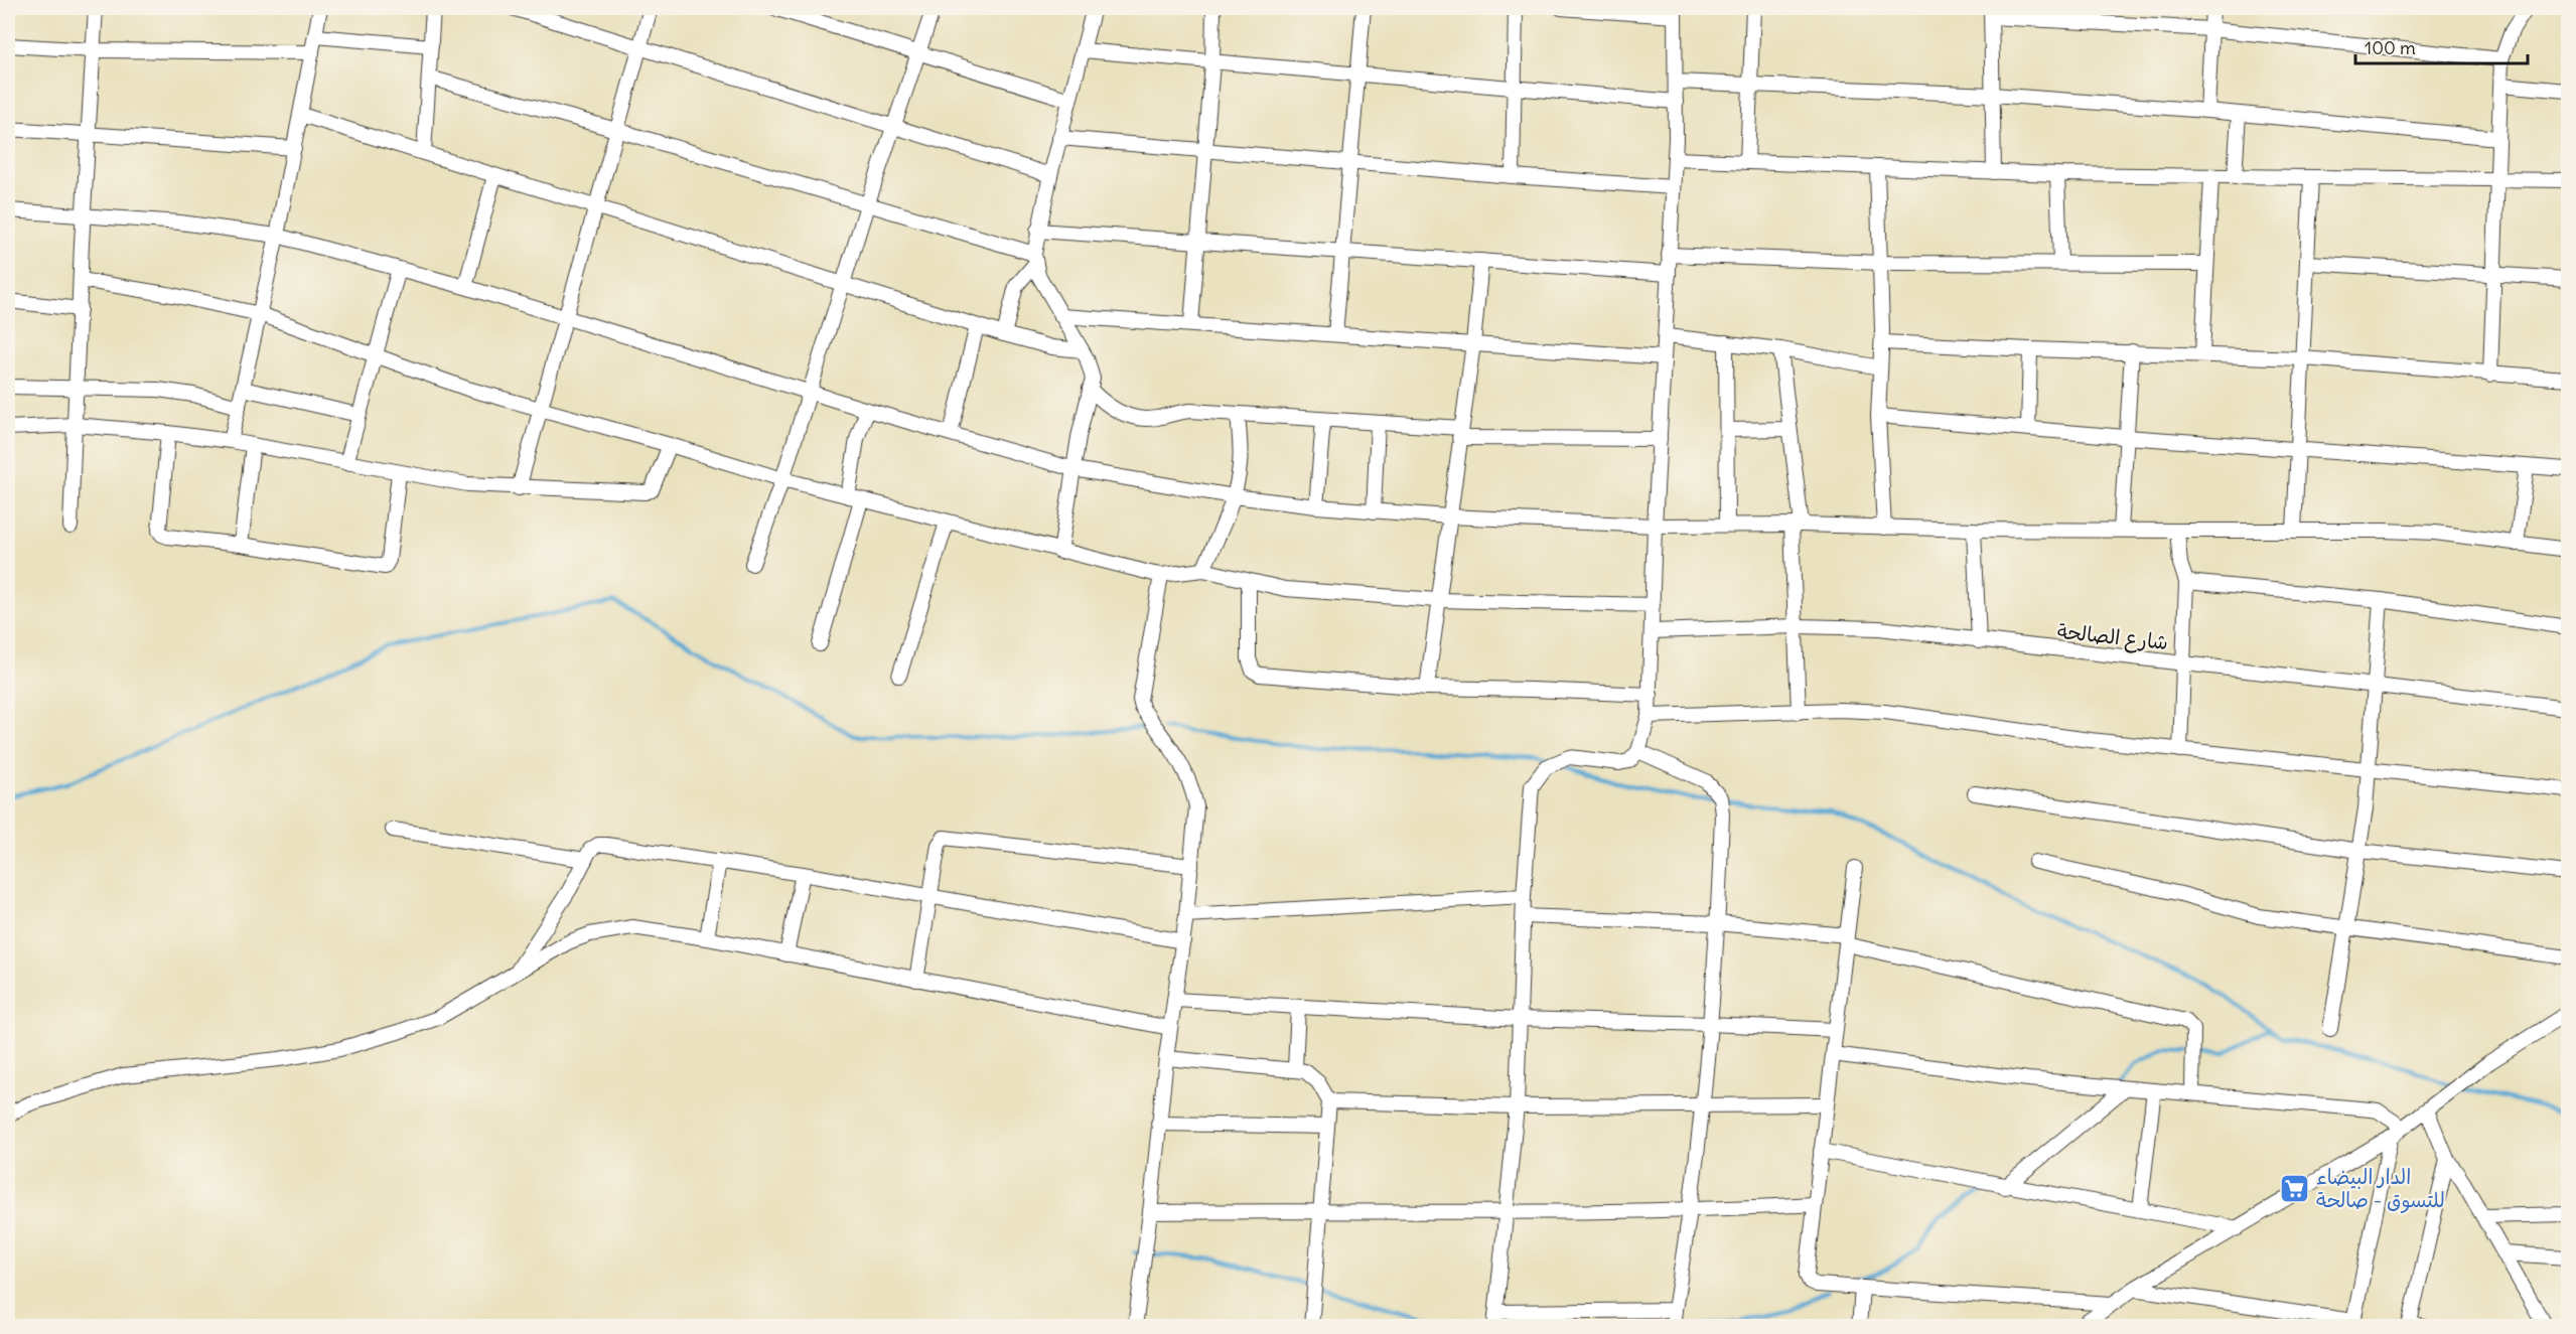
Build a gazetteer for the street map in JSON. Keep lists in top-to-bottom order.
{
  "streets": {
    "street": ["شارع الصالحة"]
  },
  "places": {
    "supermarket": ["الدار البيضاء للتسوق - صالحة"]
  },
  "scale_bar": "100 m"
}
